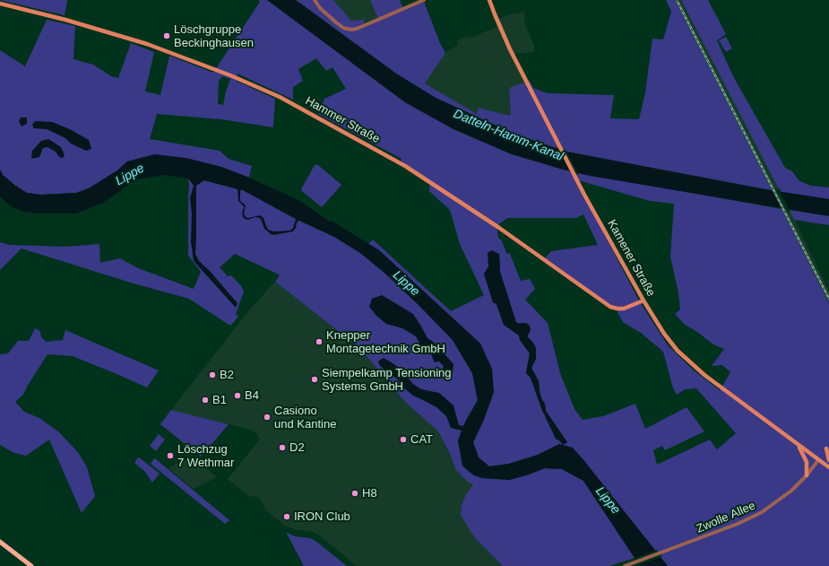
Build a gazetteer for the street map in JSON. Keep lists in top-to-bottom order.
{
  "streets": {
    "main road": ["Hammer Straße", "Kamener Straße"],
    "street": ["Zwolle Allee"]
  },
  "crossings": [
    ["Hammer Straße", "Kamener Straße"],
    ["Kamener Straße", "Zwolle Allee"]
  ],
  "water": ["Datteln-Hamm-Kanal", "Lippe"],
  "places": [
    "Löschgruppe Beckinghausen",
    "Knepper Montagetechnik GmbH",
    "B2",
    "Siempelkamp Tensioning Systems GmbH",
    "B4",
    "B1",
    "Casiono und Kantine",
    "CAT",
    "D2",
    "Löschzug 7 Wethmar",
    "H8",
    "IRON Club"
  ]
}
